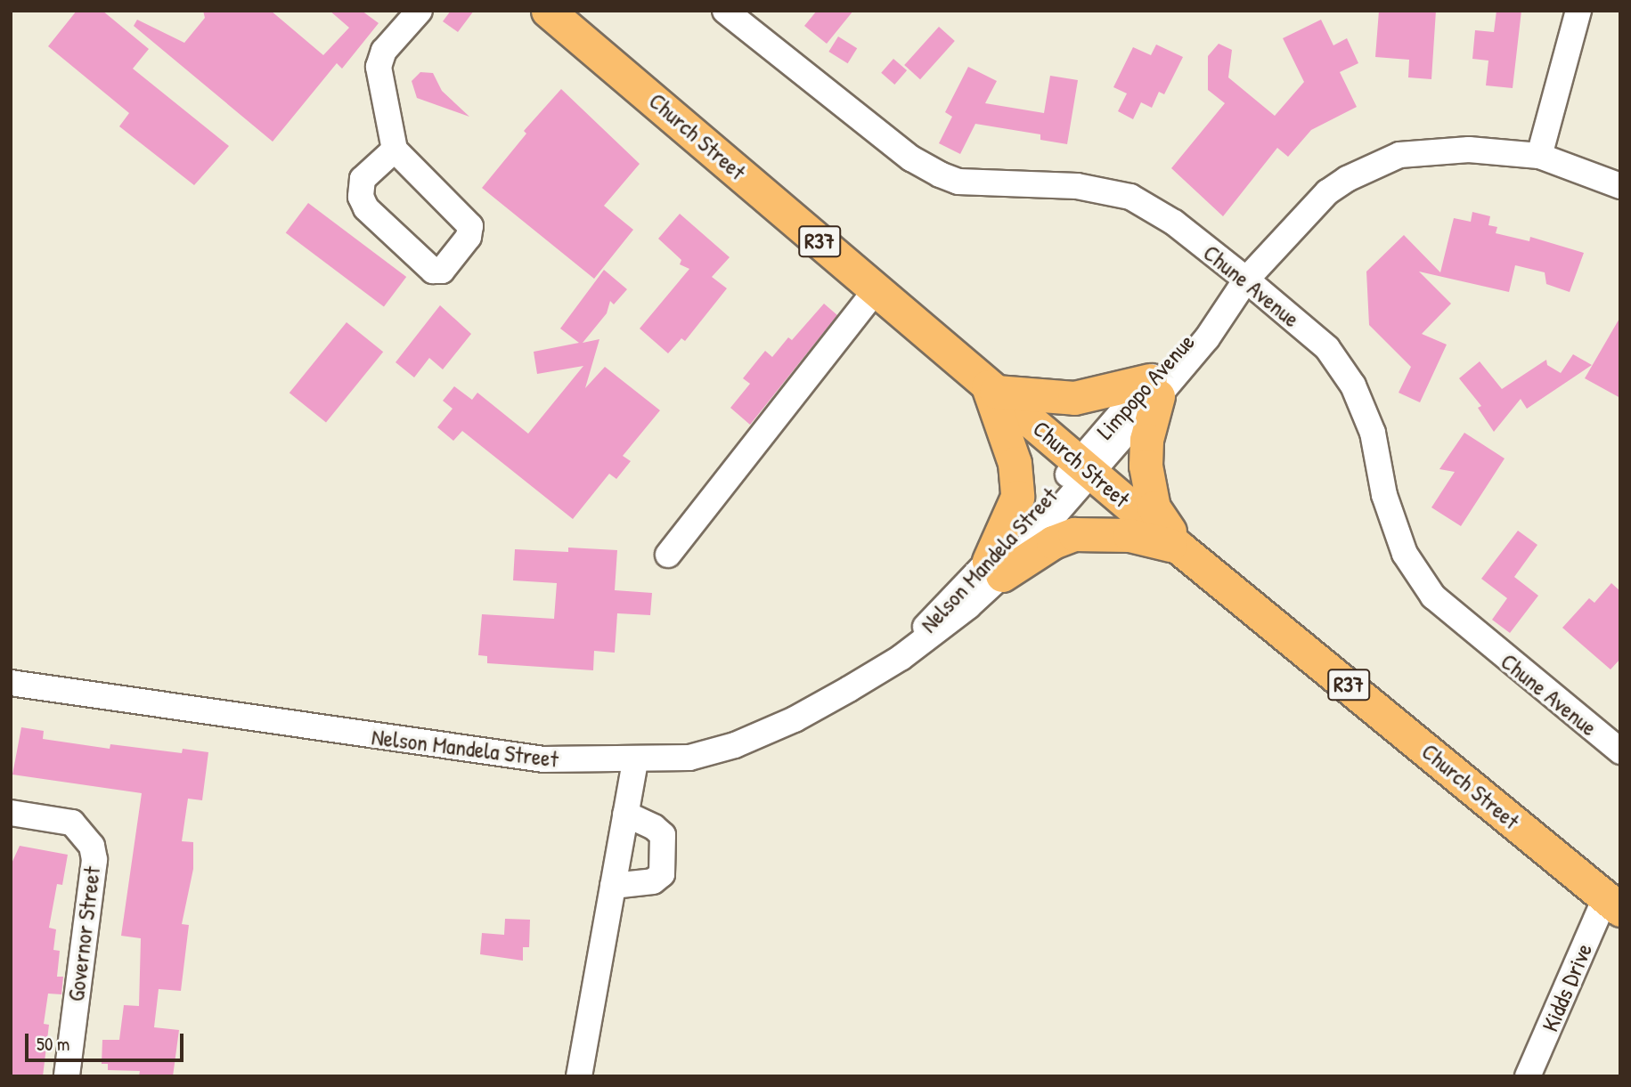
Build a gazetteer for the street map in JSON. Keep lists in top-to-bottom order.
{
  "streets": {
    "main road": ["Church Street", "R37"],
    "street": [
      "Chune Avenue",
      "Limpopo Avenue",
      "Nelson Mandela Street",
      "Governor Street",
      "Kidds Drive"
    ]
  },
  "crossings": [
    ["Church Street", "Limpopo Avenue"],
    ["Church Street", "Nelson Mandela Street"],
    ["Church Street", "Kidds Drive"],
    ["Chune Avenue", "Limpopo Avenue"],
    ["Limpopo Avenue", "Nelson Mandela Street"]
  ],
  "scale_bar": "50 m"
}
